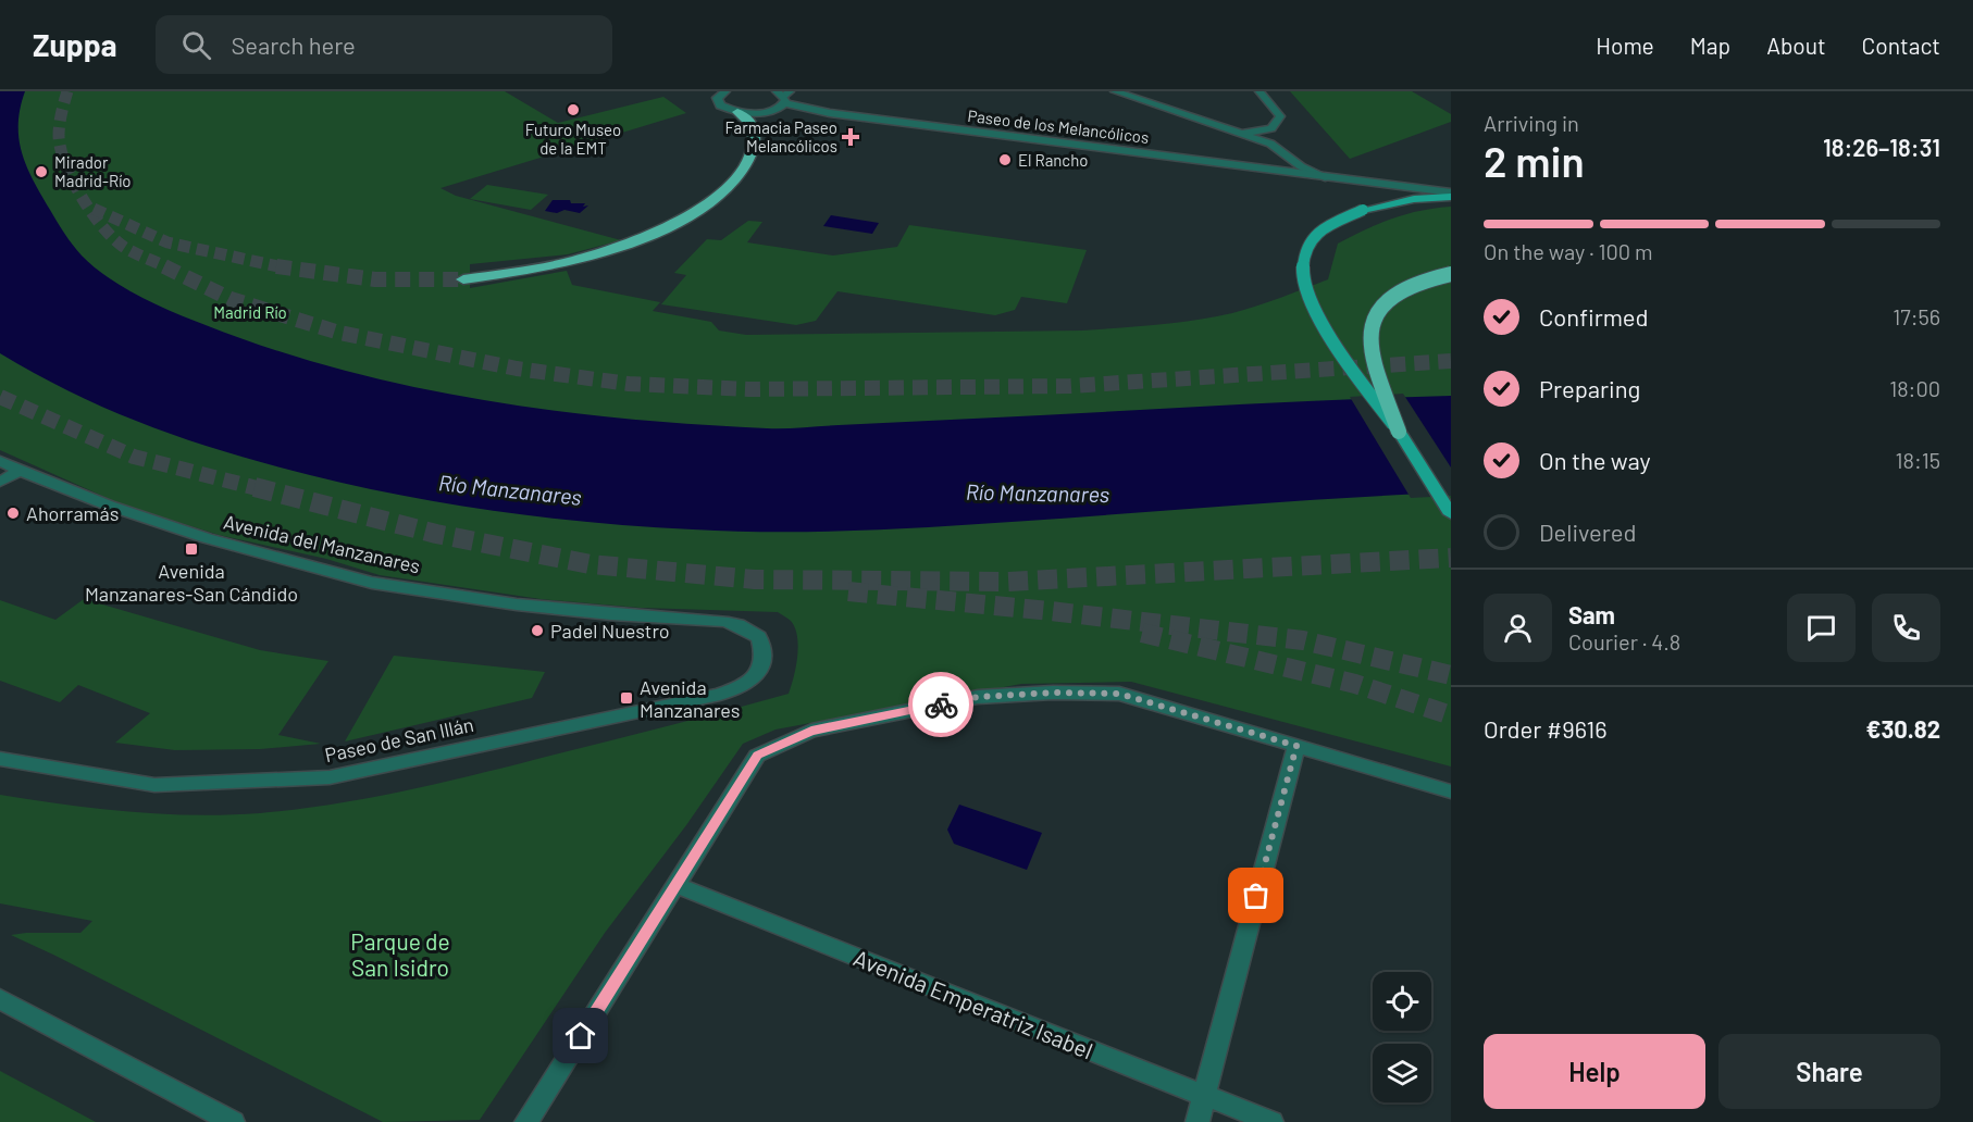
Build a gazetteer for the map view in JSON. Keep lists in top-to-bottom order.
{
  "streets": {
    "street": [
      "Paseo de los Melancólicos",
      "Avenida del Manzanares",
      "Paseo de San Illán",
      "Avenida Emperatriz Isabel"
    ]
  },
  "crossings": [
    ["Avenida del Manzanares", "Paseo de San Illán"]
  ],
  "water": ["Río Manzanares"],
  "parks": ["Madrid Río", "Parque de San Isidro"],
  "places": {
    "other": [
      "Futuro Museo de la EMT",
      "El Rancho",
      "Mirador Madrid-Río",
      "Ahorramás",
      "Padel Nuestro"
    ],
    "health": ["Farmacia Paseo Melancólicos"],
    "transit": ["Avenida Manzanares-San Cándido", "Avenida Manzanares"]
  },
  "page": {
    "header": "Zuppa",
    "search": "Search here",
    "nav": [
      "Home",
      "Map",
      "About",
      "Contact"
    ],
    "heading": ["2 min", "Arriving in", "18:26–18:31"],
    "panel": [
      "Sam",
      "Courier · 4.8",
      "Order #9616",
      "€30.82"
    ],
    "bar": "On the way · 100 m",
    "list": [
      ["Confirmed", "17:56"],
      ["Preparing", "18:00"],
      ["On the way", "18:15"],
      "Delivered"
    ],
    "buttons": ["Help", "Share"]
  }
}
